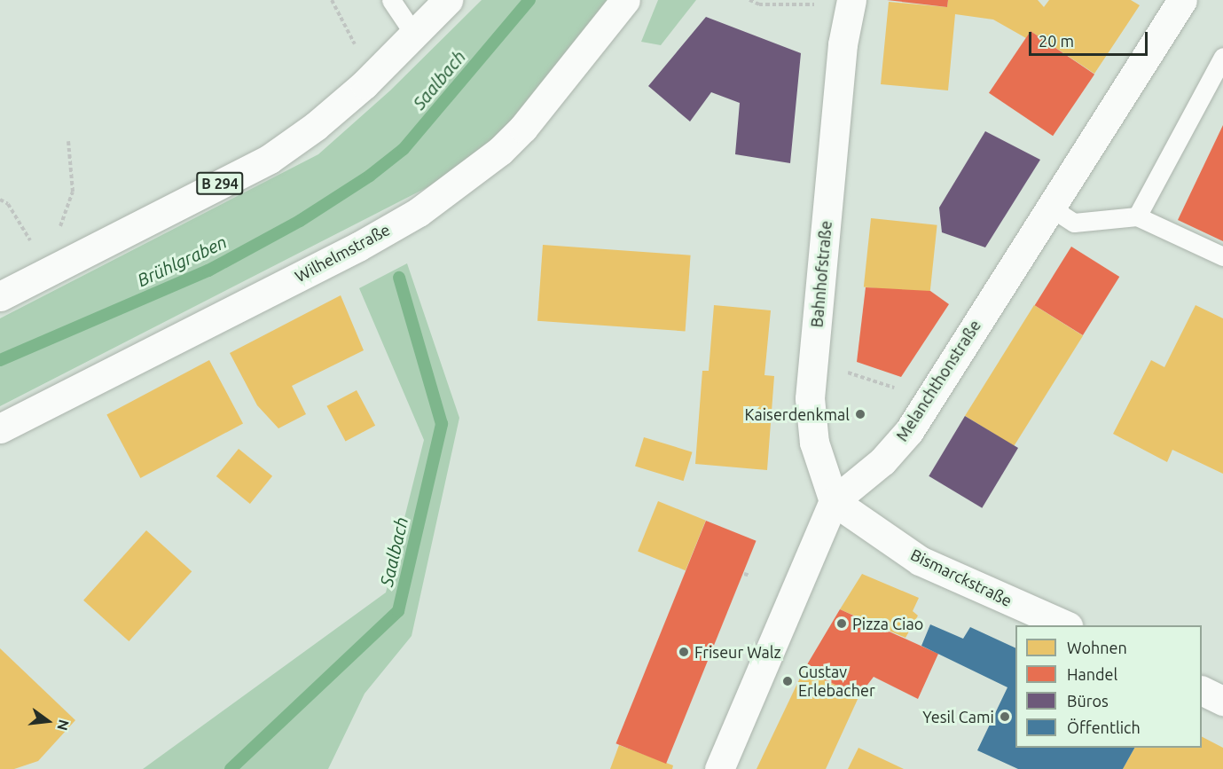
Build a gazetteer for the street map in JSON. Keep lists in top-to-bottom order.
{
  "streets": {
    "street": [
      "B 294",
      "Wilhelmstraße",
      "Bahnhofstraße",
      "Melanchthonstraße",
      "Bismarckstraße"
    ]
  },
  "crossings": [
    ["Bahnhofstraße", "Melanchthonstraße"],
    ["Bahnhofstraße", "Bismarckstraße"],
    ["Melanchthonstraße", "Bismarckstraße"]
  ],
  "water": ["Saalbach", "Brühlgraben"],
  "places": [
    "Kaiserdenkmal",
    "Pizza Ciao",
    "Friseur Walz",
    "Gustav Erlebacher",
    "Yesil Cami"
  ],
  "legend": [
    "Wohnen",
    "Handel",
    "Büros",
    "Öffentlich"
  ],
  "scale_bar": "20 m",
  "north": "right"
}
